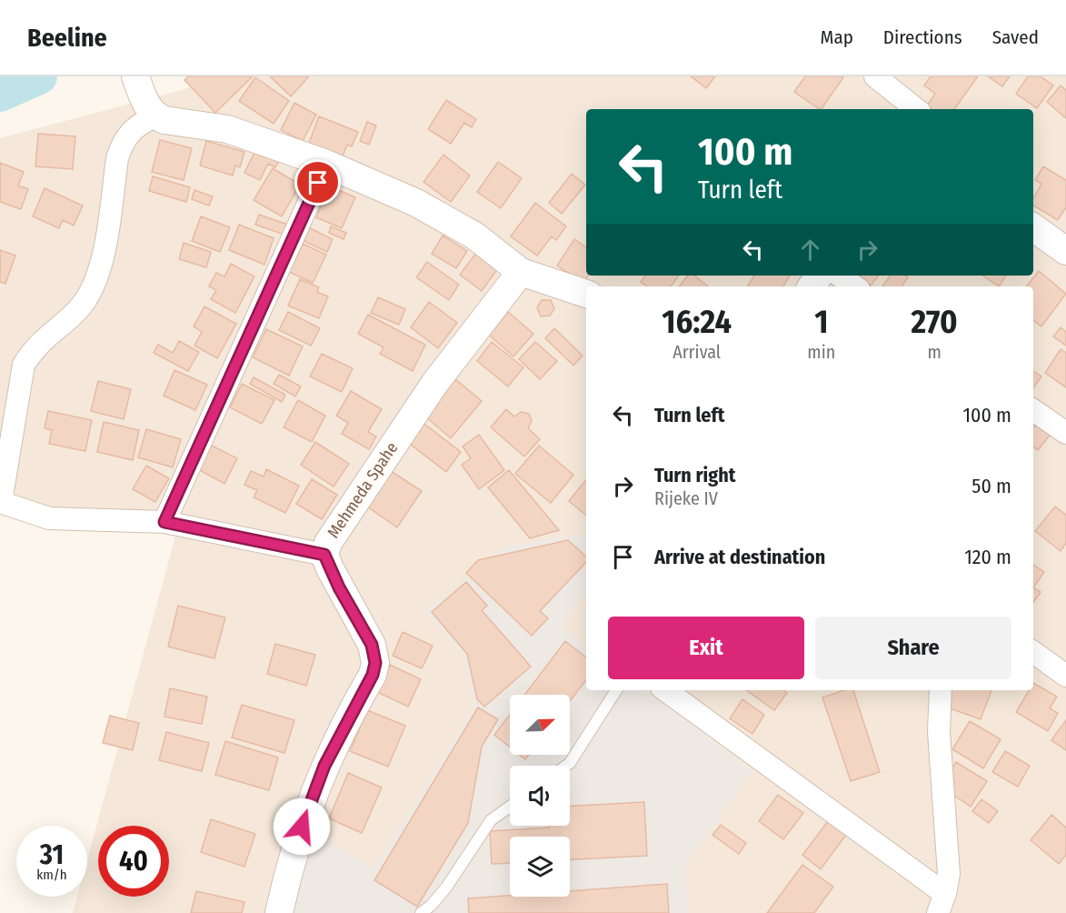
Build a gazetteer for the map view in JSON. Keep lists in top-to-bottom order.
{
  "streets": {
    "street": ["Mehmeda Spahe"]
  },
  "north": "top right",
  "page": {
    "header": "Beeline",
    "nav": ["Map", "Directions", "Saved"],
    "turn": ["100 m", "Turn left"],
    "eta": [
      "16:24",
      "Arrival",
      "1",
      "min",
      "270",
      "m"
    ],
    "list": [
      {
        "name": "Turn left",
        "value": "100 m"
      },
      {
        "name": "Turn right",
        "note": "Rijeke IV",
        "value": "50 m"
      },
      {
        "name": "Arrive at destination",
        "value": "120 m"
      }
    ],
    "buttons": ["Exit", "Share"],
    "speed": "31 km/h",
    "limit": "40"
  }
}
